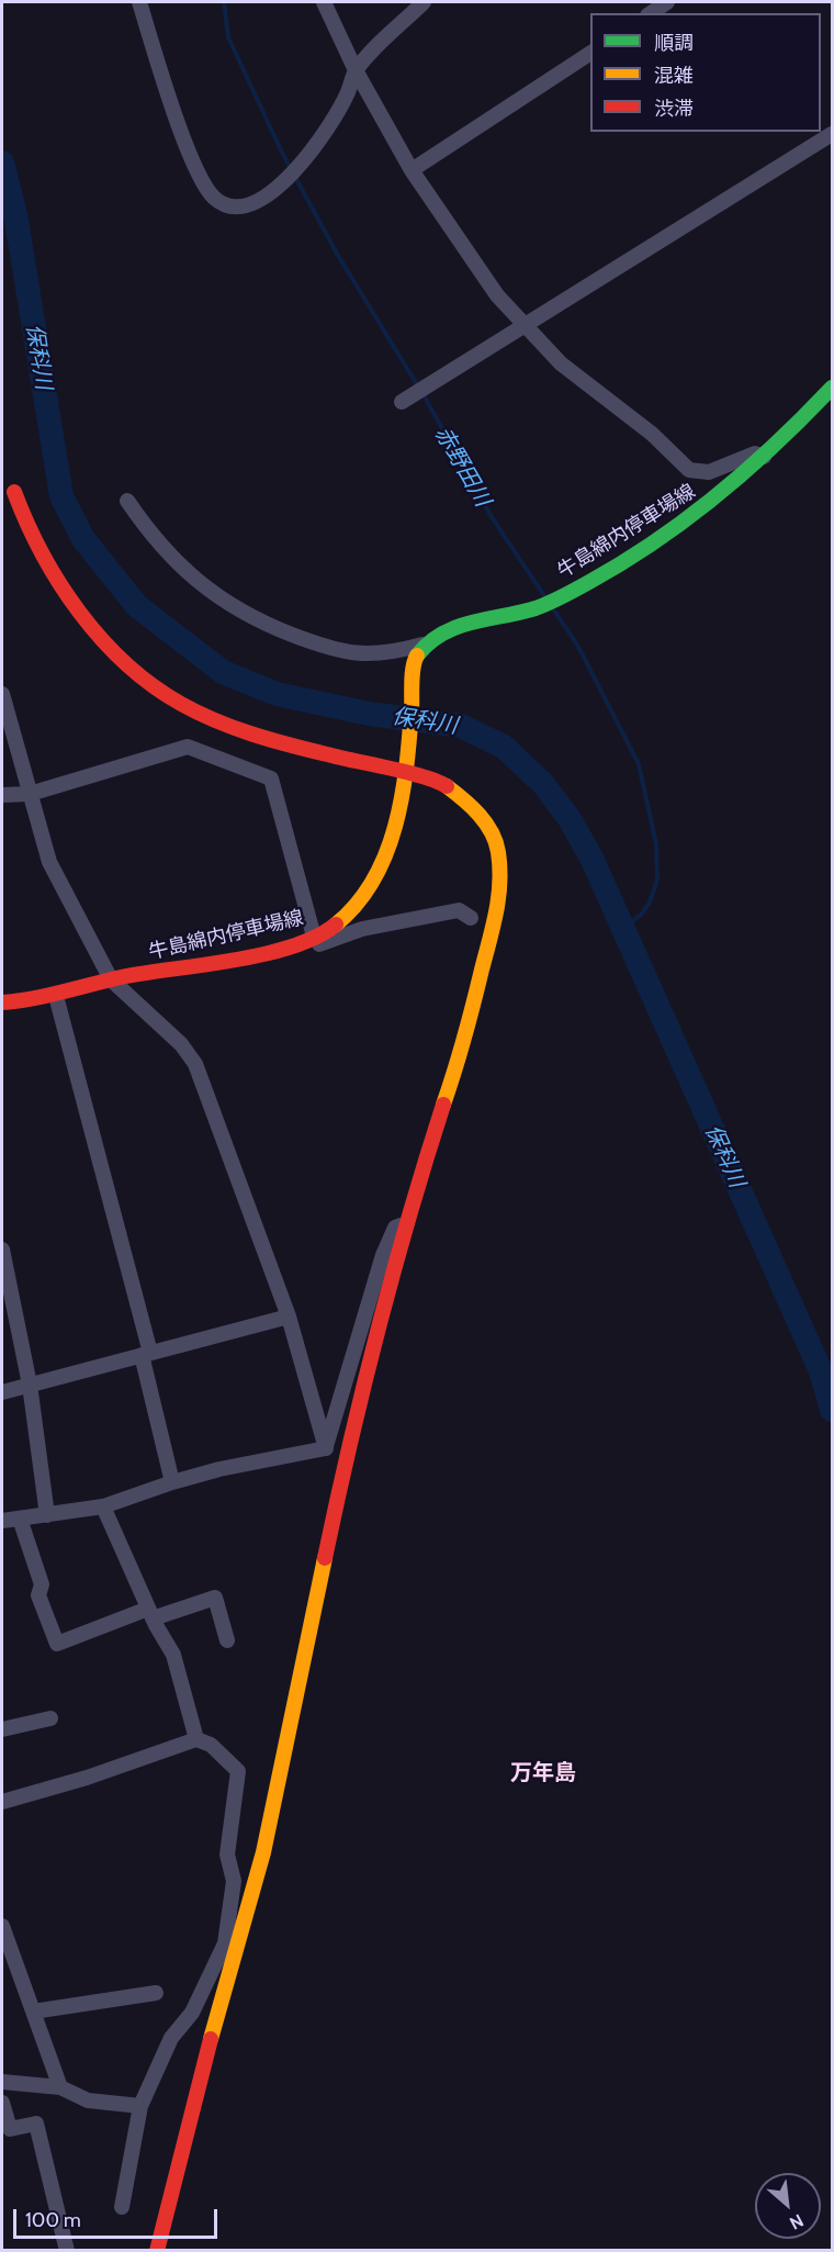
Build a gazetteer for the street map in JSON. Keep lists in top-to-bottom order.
{
  "streets": {
    "street": ["牛島綿内停車場線"]
  },
  "districts": ["万年島"],
  "water": ["保科川", "赤野田川"],
  "legend": ["順調", "混雑", "渋滞"],
  "scale_bar": "100 m",
  "north": "bottom right"
}
